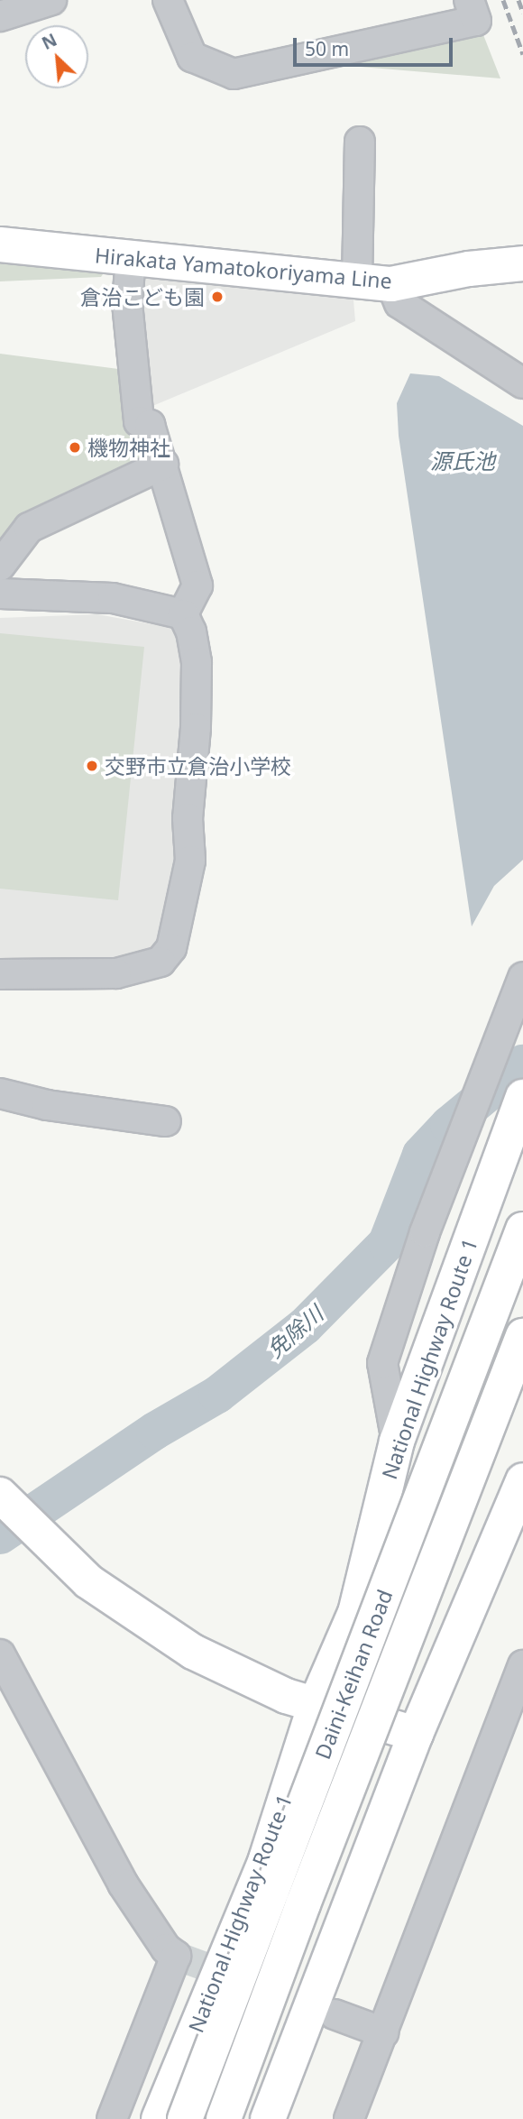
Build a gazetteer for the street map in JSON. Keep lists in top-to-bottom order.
{
  "streets": {
    "main road": ["Hirakata Yamatokoriyama Line", "National Highway Route 1", "Daini-Keihan Road"]
  },
  "water": ["源氏池", "免除川"],
  "places": ["倉治こども園", "機物神社", "交野市立倉治小学校"],
  "scale_bar": "50 m",
  "north": "top left"
}
